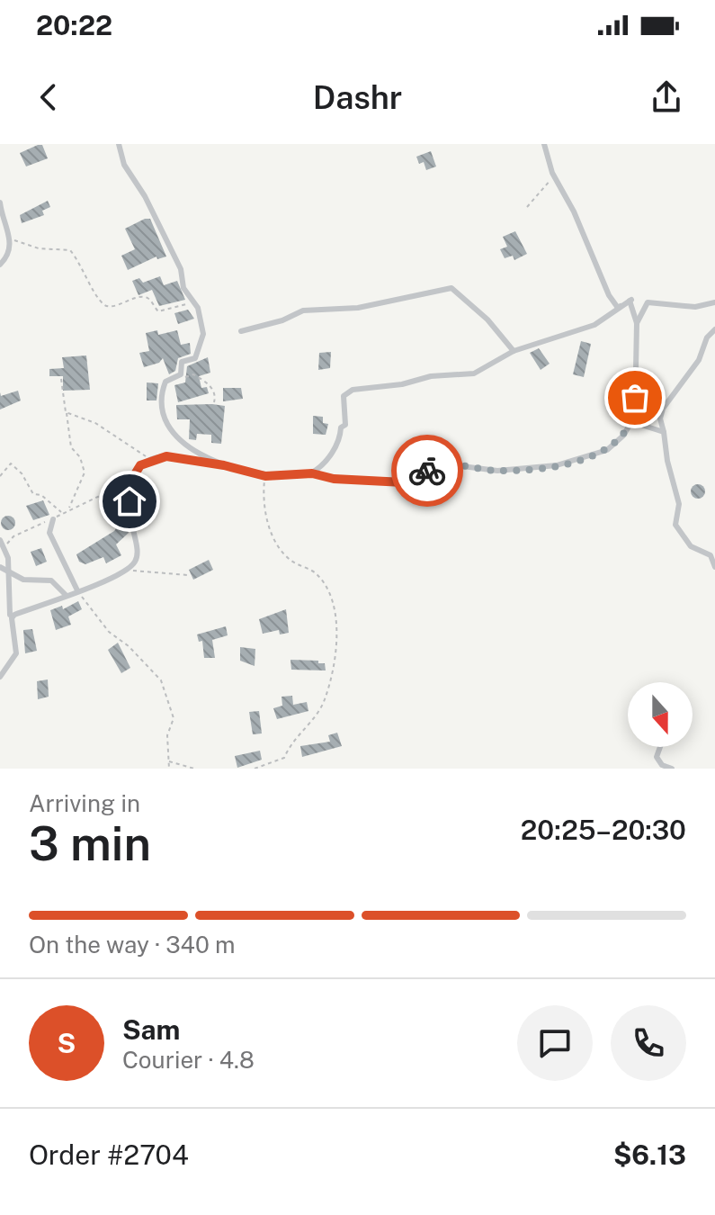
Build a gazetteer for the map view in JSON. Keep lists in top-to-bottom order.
{
  "north": "bottom",
  "page": {
    "status": "20:22",
    "header": "Dashr",
    "heading": ["3 min", "Arriving in", "20:25–20:30"],
    "panel": [
      "Sam",
      "Courier · 4.8",
      "Order #2704",
      "$6.13"
    ],
    "bar": "On the way · 340 m",
    "round": "S"
  }
}
